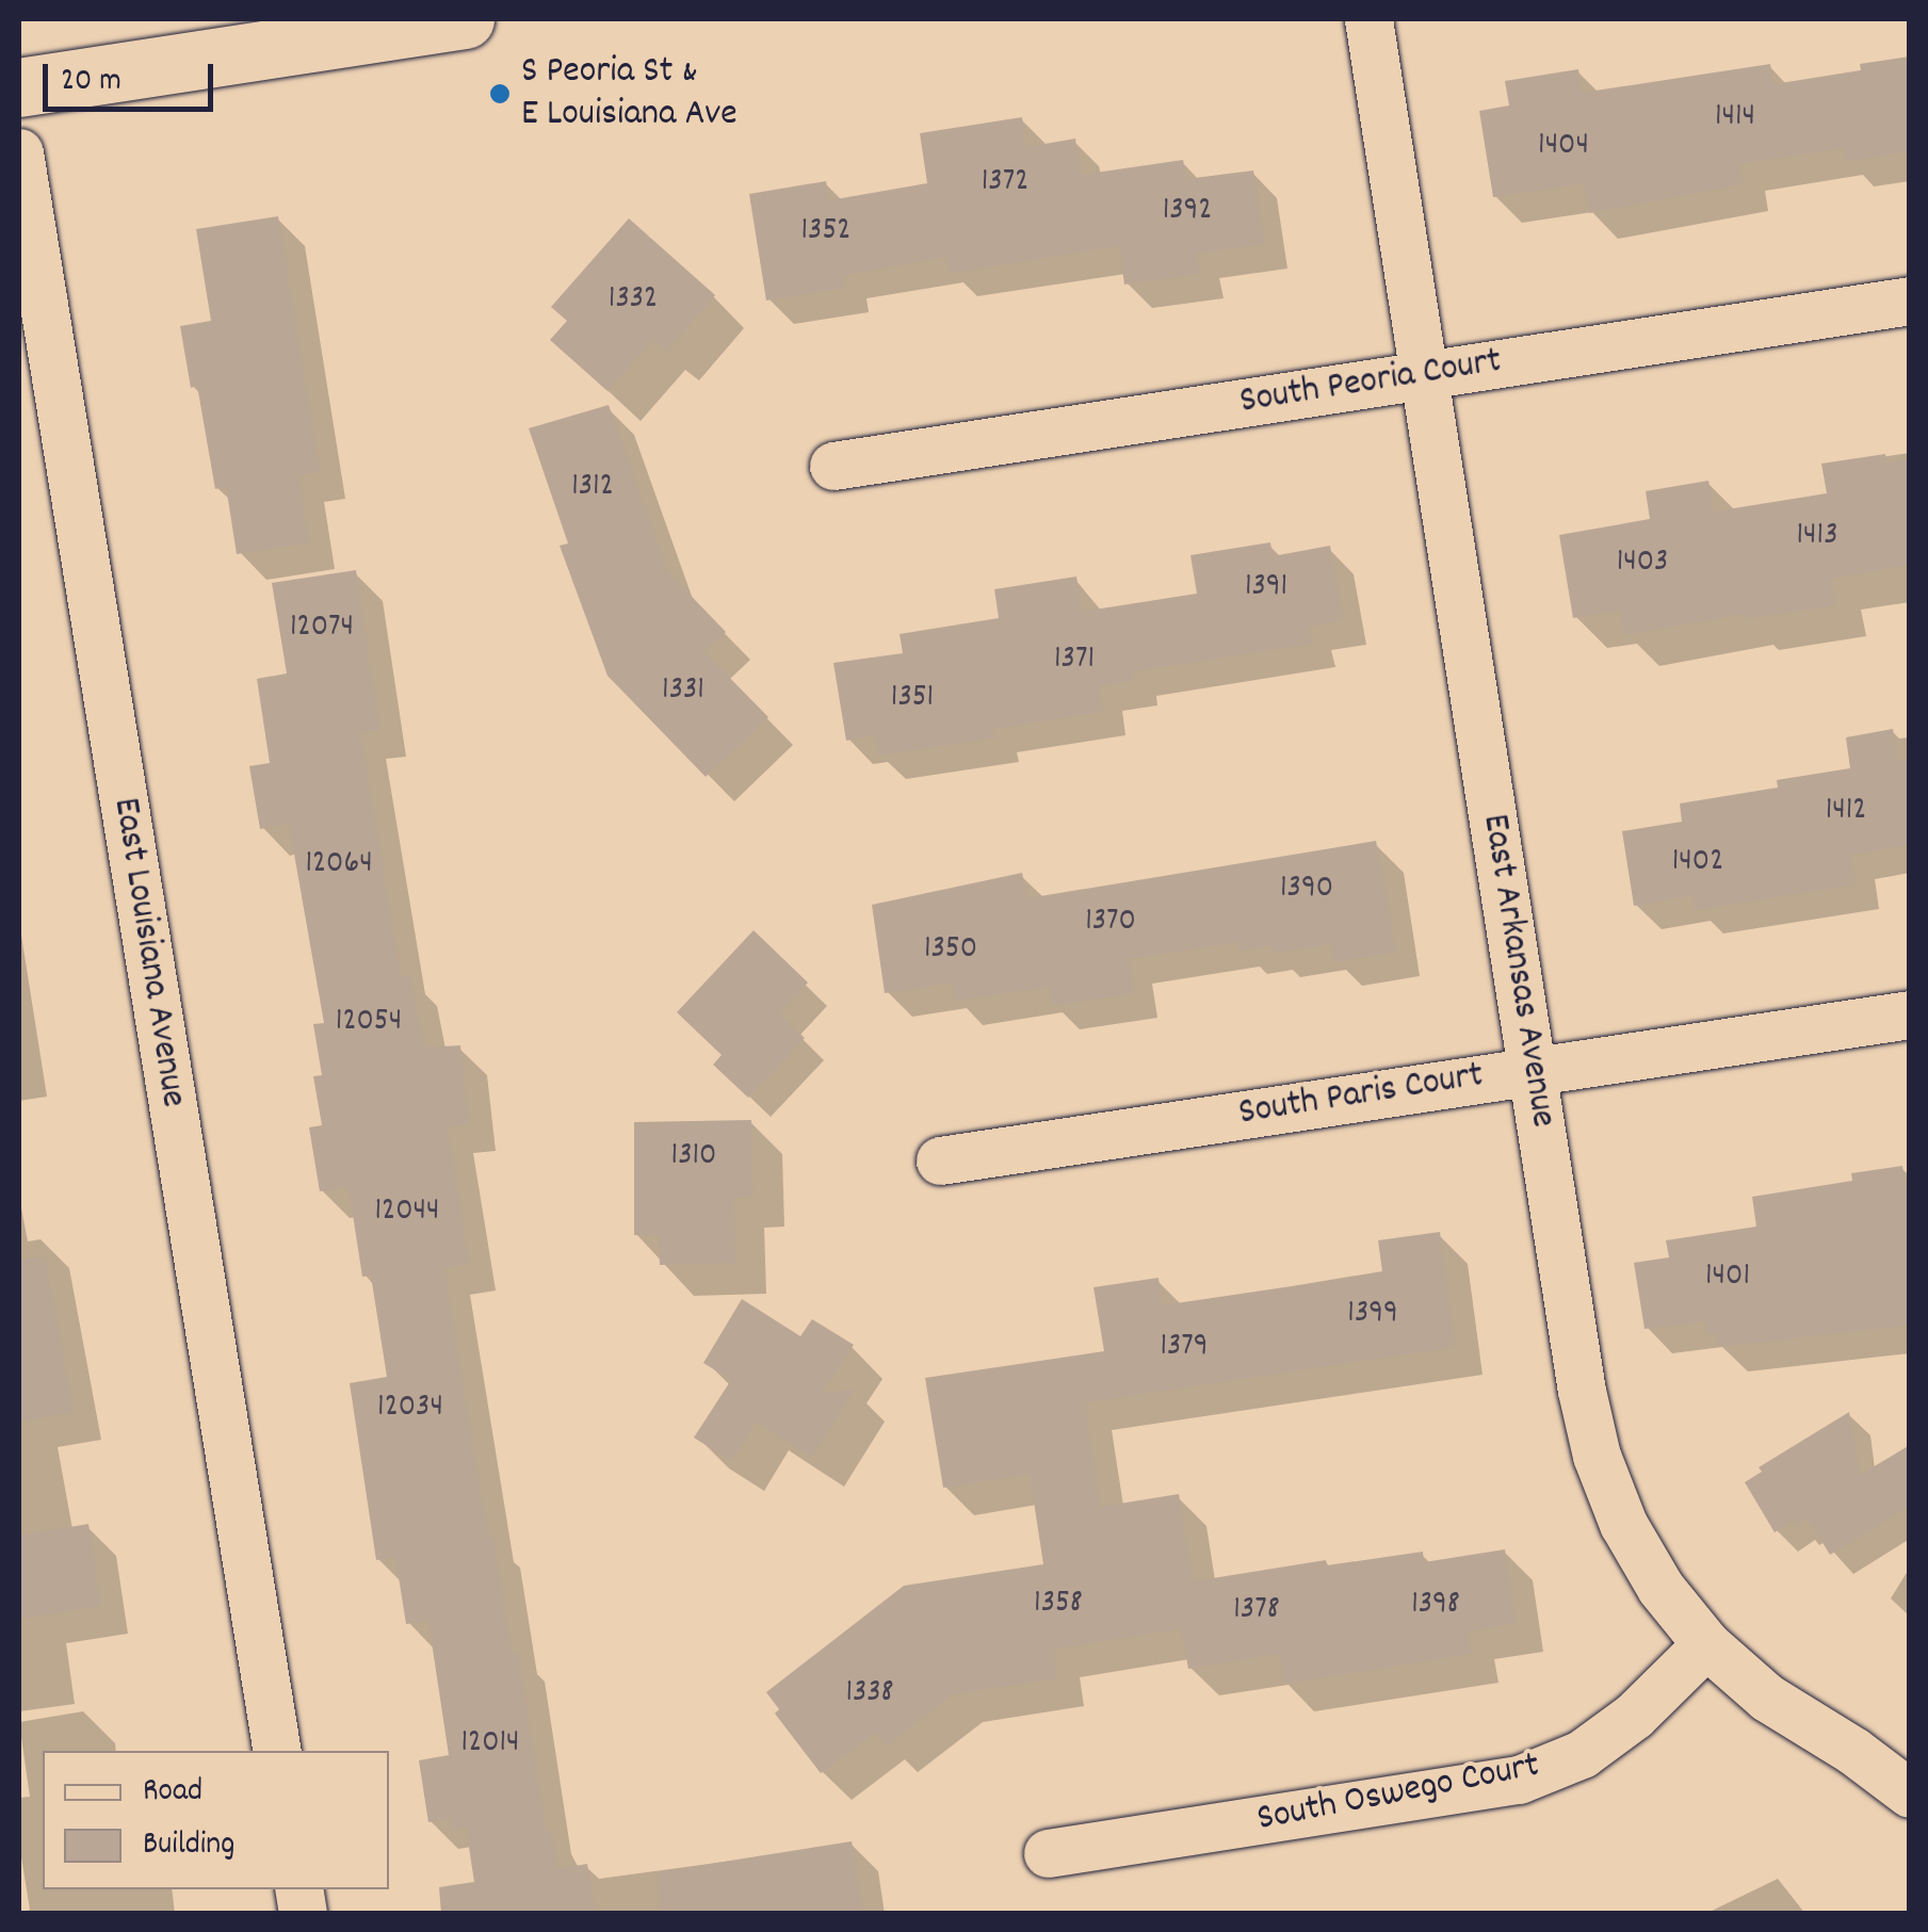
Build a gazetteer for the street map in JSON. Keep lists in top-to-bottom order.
{
  "streets": {
    "street": [
      "South Peoria Court",
      "East Louisiana Avenue",
      "East Arkansas Avenue",
      "South Paris Court",
      "South Oswego Court"
    ]
  },
  "crossings": [
    ["South Peoria Court", "East Arkansas Avenue"],
    ["East Arkansas Avenue", "South Paris Court"],
    ["East Arkansas Avenue", "South Oswego Court"]
  ],
  "places": ["S Peoria St & E Louisiana Ave"],
  "house_numbers": [
    "1414",
    "1404",
    "1372",
    "1392",
    "1352",
    "1332",
    "1312",
    "1413",
    "1403",
    "1391",
    "12074",
    "1371",
    "1331",
    "1351",
    "1412",
    "1402",
    "12064",
    "1390",
    "1370",
    "1350",
    "12054",
    "1310",
    "12044",
    "1401",
    "1399",
    "1379",
    "12034",
    "1358",
    "1398",
    "1378",
    "1338",
    "12014"
  ],
  "legend": ["Road", "Building"],
  "scale_bar": "20 m"
}
